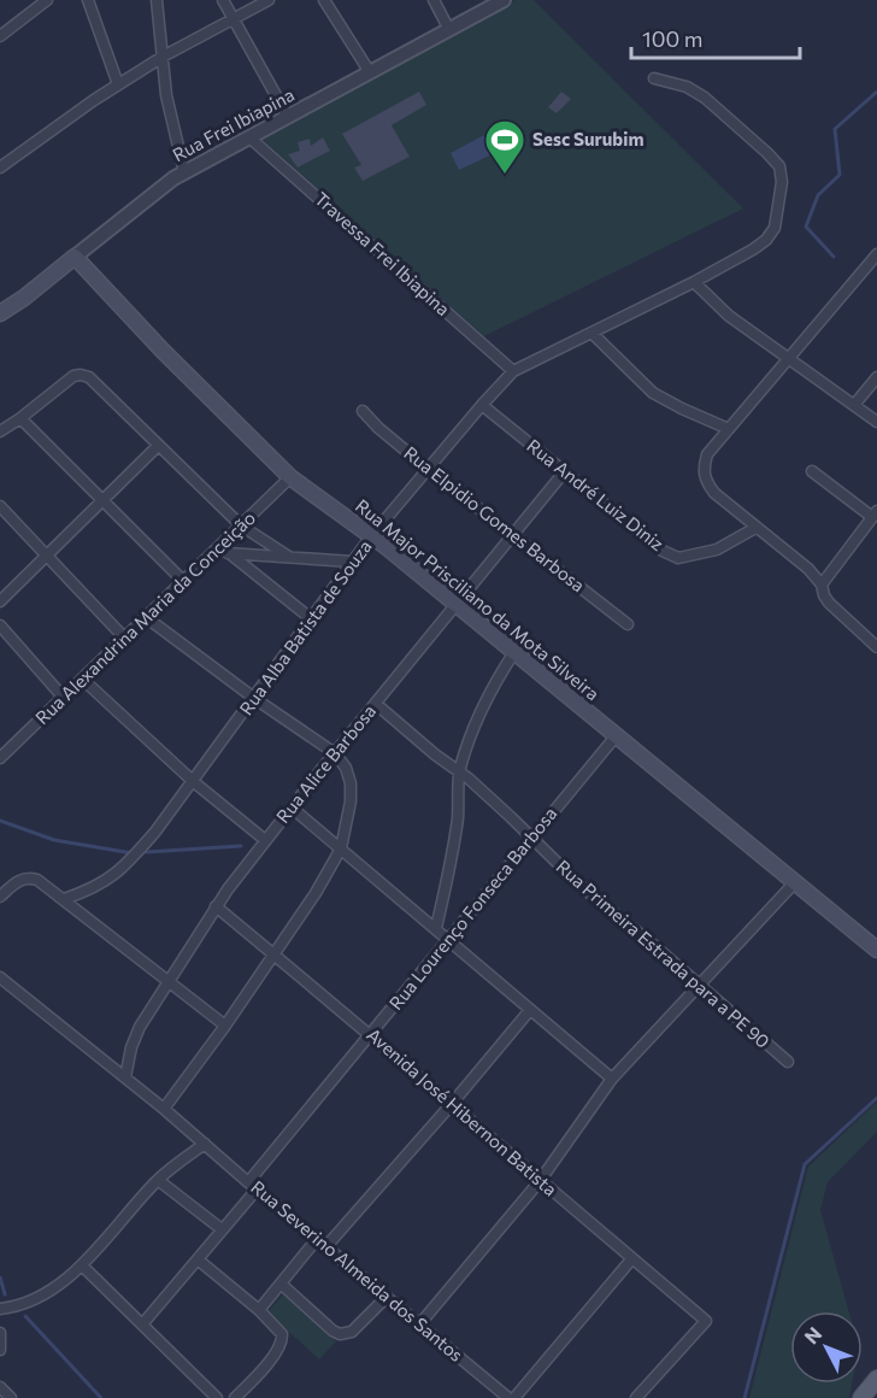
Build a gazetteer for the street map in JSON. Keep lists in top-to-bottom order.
{
  "streets": {
    "main road": ["Rua Frei Ibiapina", "Rua Major Prisciliano da Mota Silveira"],
    "street": [
      "Travessa Frei Ibiapina",
      "Rua André Luiz Diniz",
      "Rua Elpidio Gomes Barbosa",
      "Rua Alexandrina Maria da Conceição",
      "Rua Alba Batista de Souza",
      "Rua Alice Barbosa",
      "Rua Lourenço Fonseca Barbosa",
      "Rua Primeira Estrada para a PE 90",
      "Avenida José Hibernon Batista",
      "Rua Severino Almeida dos Santos"
    ]
  },
  "crossings": [
    ["Rua Frei Ibiapina", "Travessa Frei Ibiapina"],
    ["Rua Frei Ibiapina", "Rua Major Prisciliano da Mota Silveira"],
    ["Travessa Frei Ibiapina", "Rua Alba Batista de Souza"],
    ["Rua André Luiz Diniz", "Rua Alba Batista de Souza"],
    ["Rua André Luiz Diniz", "Rua Alice Barbosa"],
    ["Rua Elpidio Gomes Barbosa", "Rua Alba Batista de Souza"],
    ["Rua Elpidio Gomes Barbosa", "Rua Alice Barbosa"],
    ["Rua Major Prisciliano da Mota Silveira", "Rua Alexandrina Maria da Conceição"],
    ["Rua Major Prisciliano da Mota Silveira", "Rua Alba Batista de Souza"],
    ["Rua Major Prisciliano da Mota Silveira", "Rua Alice Barbosa"],
    ["Rua Major Prisciliano da Mota Silveira", "Rua Lourenço Fonseca Barbosa"],
    ["Rua Alice Barbosa", "Rua Primeira Estrada para a PE 90"],
    ["Rua Alice Barbosa", "Avenida José Hibernon Batista"],
    ["Rua Alice Barbosa", "Rua Severino Almeida dos Santos"],
    ["Rua Lourenço Fonseca Barbosa", "Rua Primeira Estrada para a PE 90"],
    ["Rua Lourenço Fonseca Barbosa", "Avenida José Hibernon Batista"],
    ["Rua Lourenço Fonseca Barbosa", "Rua Severino Almeida dos Santos"]
  ],
  "places": {
    "sports": ["Sesc Surubim"]
  },
  "scale_bar": "100 m",
  "north": "top left"
}
